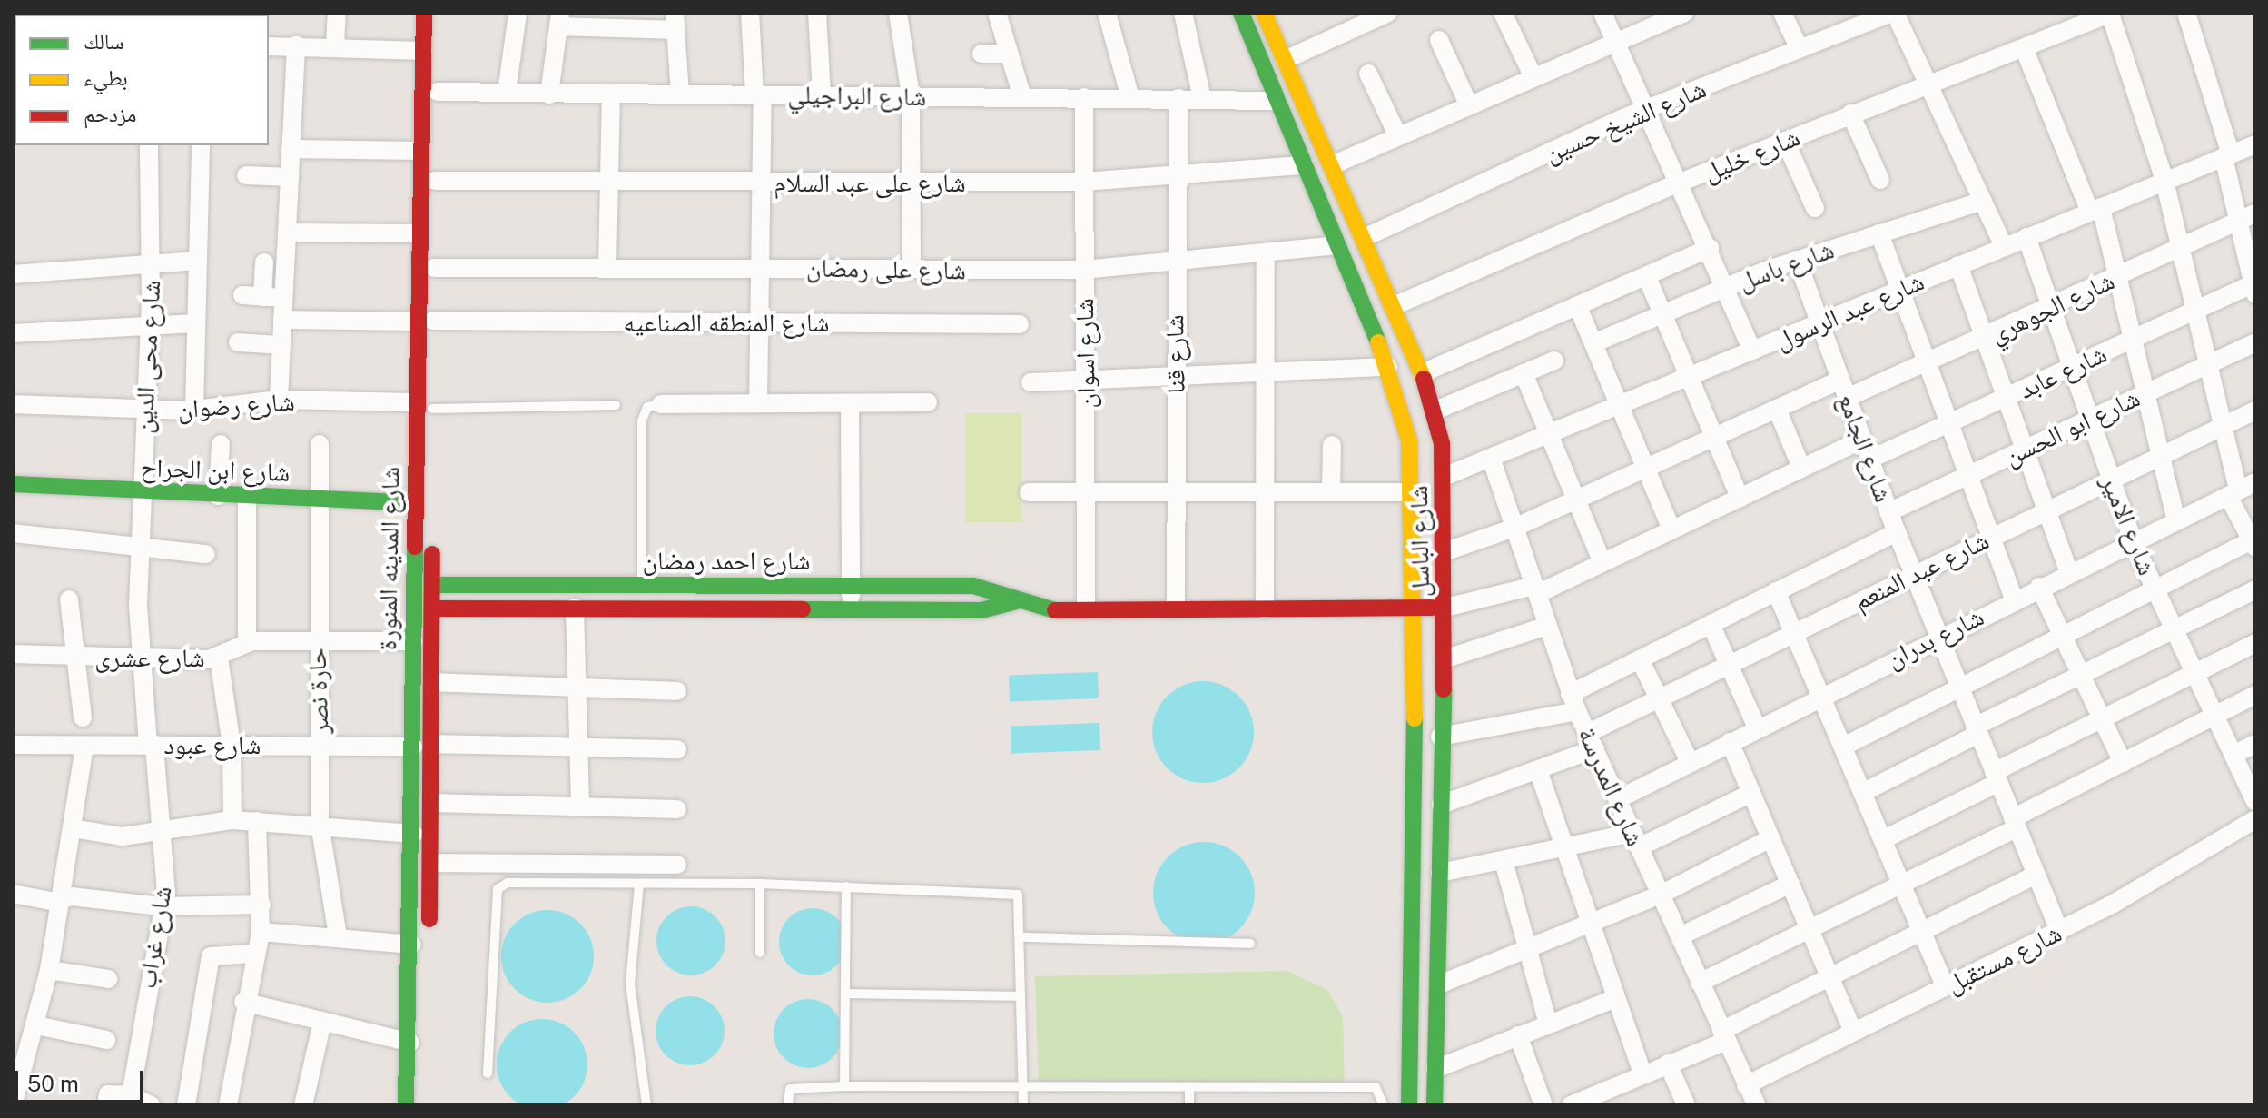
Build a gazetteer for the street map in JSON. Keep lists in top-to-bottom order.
{
  "streets": {
    "main road": [
      "شارع ابن الجراح",
      "شارع الباسل",
      "شارع المدينه المنورة",
      "شارع احمد رمضان"
    ],
    "street": [
      "شارع البراجيلي",
      "شارع الشيخ حسين",
      "شارع خليل",
      "شارع على عبد السلام",
      "شارع باسل",
      "شارع على رمضان",
      "شارع الجوهري",
      "شارع عبد الرسول",
      "شارع المنطقه الصناعيه",
      "شارع اسوان",
      "شارع قنا",
      "شارع محى الدين",
      "شارع عابد",
      "شارع رضوان",
      "شارع ابو الحسن",
      "شارع الجامع",
      "شارع الامير",
      "شارع عبد المنعم",
      "شارع بدران",
      "شارع عشرى",
      "حارة نصر",
      "شارع عبود",
      "شارع المدرسة",
      "شارع غراب",
      "شارع مستقبل"
    ]
  },
  "crossings": [
    ["شارع البراجيلي", "شارع اسوان"],
    ["شارع البراجيلي", "شارع قنا"],
    ["شارع البراجيلي", "شارع الباسل"],
    ["شارع البراجيلي", "شارع المدينه المنورة"],
    ["شارع الشيخ حسين", "شارع الباسل"],
    ["شارع خليل", "شارع الباسل"],
    ["شارع على عبد السلام", "شارع اسوان"],
    ["شارع على عبد السلام", "شارع قنا"],
    ["شارع على عبد السلام", "شارع الباسل"],
    ["شارع على عبد السلام", "شارع المدينه المنورة"],
    ["شارع باسل", "شارع الجامع"],
    ["شارع على رمضان", "شارع اسوان"],
    ["شارع على رمضان", "شارع قنا"],
    ["شارع على رمضان", "شارع الباسل"],
    ["شارع على رمضان", "شارع المدينه المنورة"],
    ["شارع الجوهري", "شارع الجامع"],
    ["شارع الجوهري", "شارع الامير"],
    ["شارع عبد الرسول", "شارع الجامع"],
    ["شارع عبد الرسول", "شارع الامير"],
    ["شارع عبد الرسول", "شارع الباسل"],
    ["شارع عبد الرسول", "شارع المدرسة"],
    ["شارع المنطقه الصناعيه", "شارع المدينه المنورة"],
    ["شارع اسوان", "شارع احمد رمضان"],
    ["شارع قنا", "شارع احمد رمضان"],
    ["شارع محى الدين", "شارع رضوان"],
    ["شارع محى الدين", "شارع ابن الجراح"],
    ["شارع محى الدين", "شارع عشرى"],
    ["شارع محى الدين", "شارع عبود"],
    ["شارع محى الدين", "شارع غراب"],
    ["شارع عابد", "شارع الجامع"],
    ["شارع عابد", "شارع الامير"],
    ["شارع رضوان", "شارع المدينه المنورة"],
    ["شارع ابو الحسن", "شارع الجامع"],
    ["شارع ابو الحسن", "شارع الامير"],
    ["شارع الجامع", "شارع عبد المنعم"],
    ["شارع الجامع", "شارع بدران"],
    ["شارع الجامع", "شارع مستقبل"],
    ["شارع ابن الجراح", "شارع المدينه المنورة"],
    ["شارع ابن الجراح", "حارة نصر"],
    ["شارع الامير", "شارع عبد المنعم"],
    ["شارع الامير", "شارع بدران"],
    ["شارع الباسل", "شارع احمد رمضان"],
    ["شارع الباسل", "شارع عبد المنعم"],
    ["شارع المدينه المنورة", "شارع احمد رمضان"],
    ["شارع المدينه المنورة", "شارع عشرى"],
    ["شارع المدينه المنورة", "شارع عبود"],
    ["شارع عبد المنعم", "شارع المدرسة"],
    ["شارع بدران", "شارع المدرسة"],
    ["شارع عشرى", "حارة نصر"],
    ["حارة نصر", "شارع عبود"],
    ["شارع عبود", "شارع غراب"],
    ["شارع المدرسة", "شارع مستقبل"]
  ],
  "legend": ["سالك", "بطيء", "مزدحم"],
  "scale_bar": "50 m"
}
